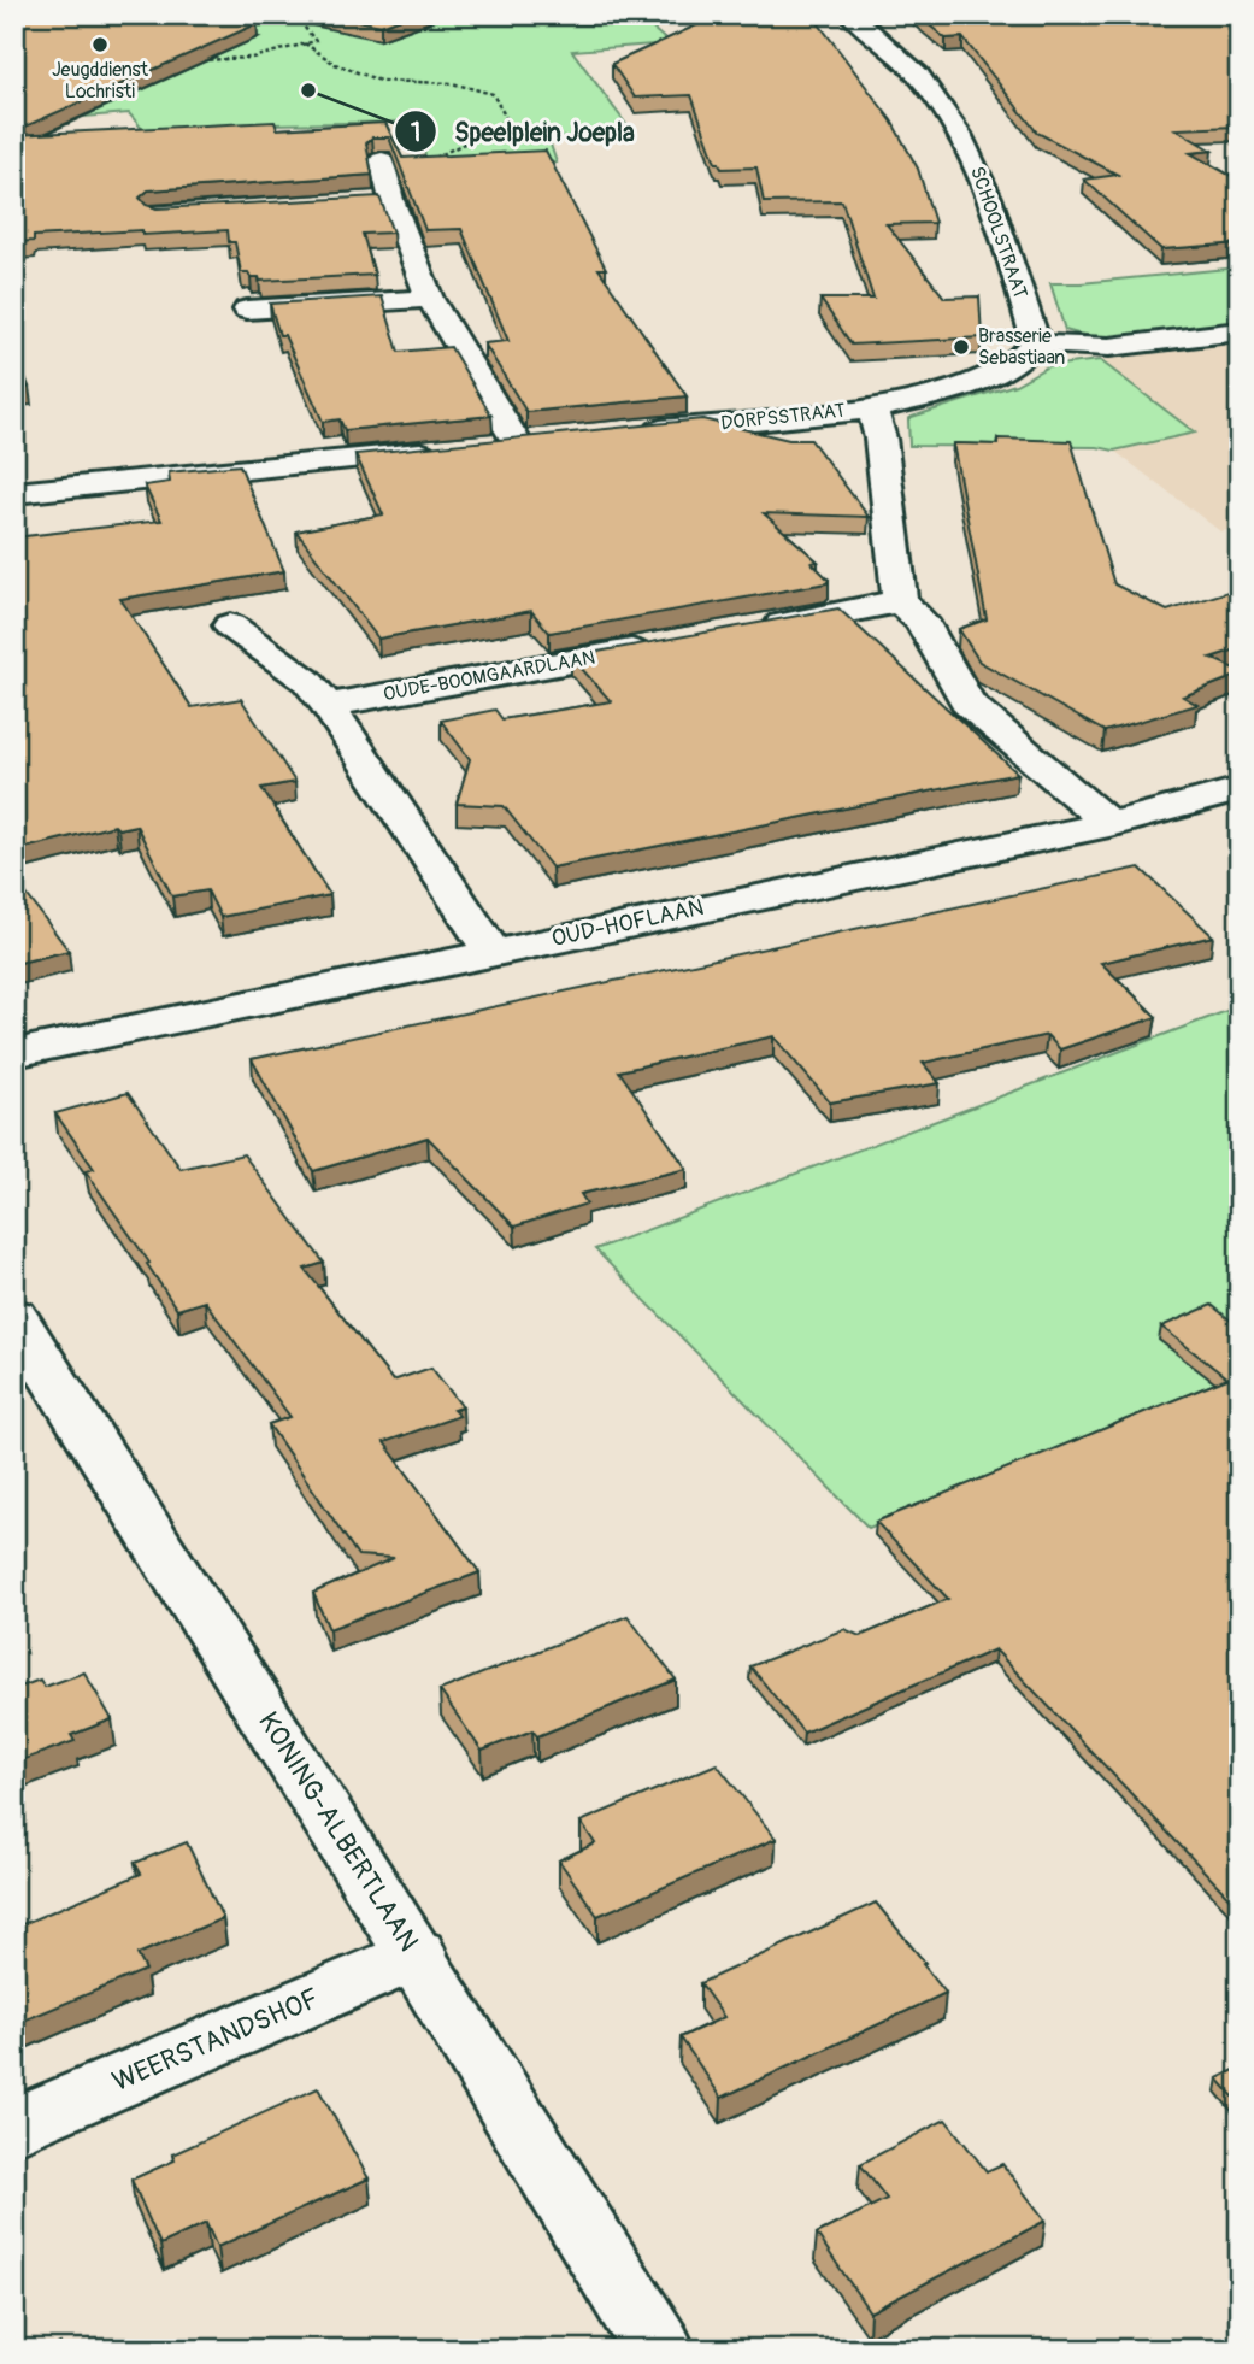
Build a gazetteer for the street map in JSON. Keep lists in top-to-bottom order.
{
  "streets": {
    "street": [
      "SCHOOLSTRAAT",
      "DORPSSTRAAT",
      "OUDE-BOOMGAARDLAAN",
      "OUD-HOFLAAN",
      "KONING-ALBERTLAAN",
      "WEERSTANDSHOF"
    ]
  },
  "crossings": [
    ["SCHOOLSTRAAT", "DORPSSTRAAT"],
    ["KONING-ALBERTLAAN", "WEERSTANDSHOF"]
  ],
  "places": ["Jeugddienst Lochristi", "Speelplein Joepla", "Brasserie Sebastiaan"]
}
